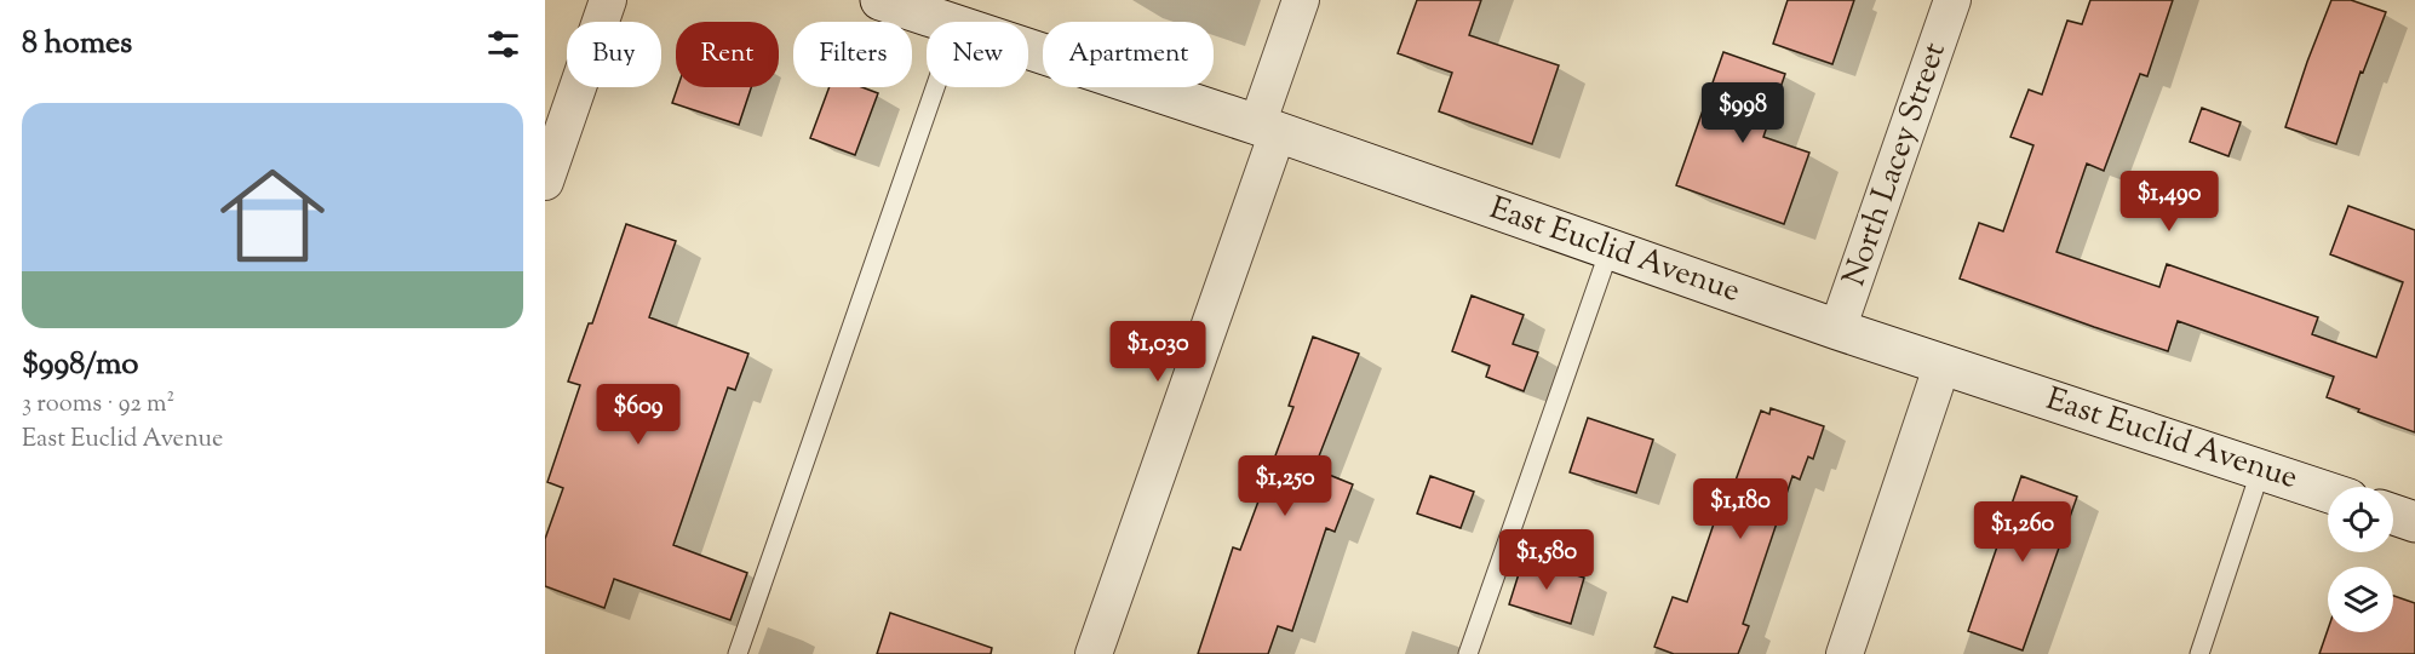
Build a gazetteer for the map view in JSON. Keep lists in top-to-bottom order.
{
  "streets": {
    "main road": ["East Euclid Avenue"],
    "street": ["North Lacey Street"]
  },
  "crossings": [
    ["North Lacey Street", "East Euclid Avenue"]
  ],
  "page": {
    "heading": "8 homes",
    "chip": [
      "Buy",
      "Rent",
      "Filters",
      "New",
      "Apartment"
    ],
    "price": [
      "$998",
      "$1,490",
      "$1,030",
      "$609",
      "$1,250",
      "$1,180",
      "$1,260",
      "$1,580"
    ],
    "list": [
      {
        "name": "$998/mo",
        "note": "3 rooms · 92 m² · East Euclid Avenue"
      }
    ]
  }
}
